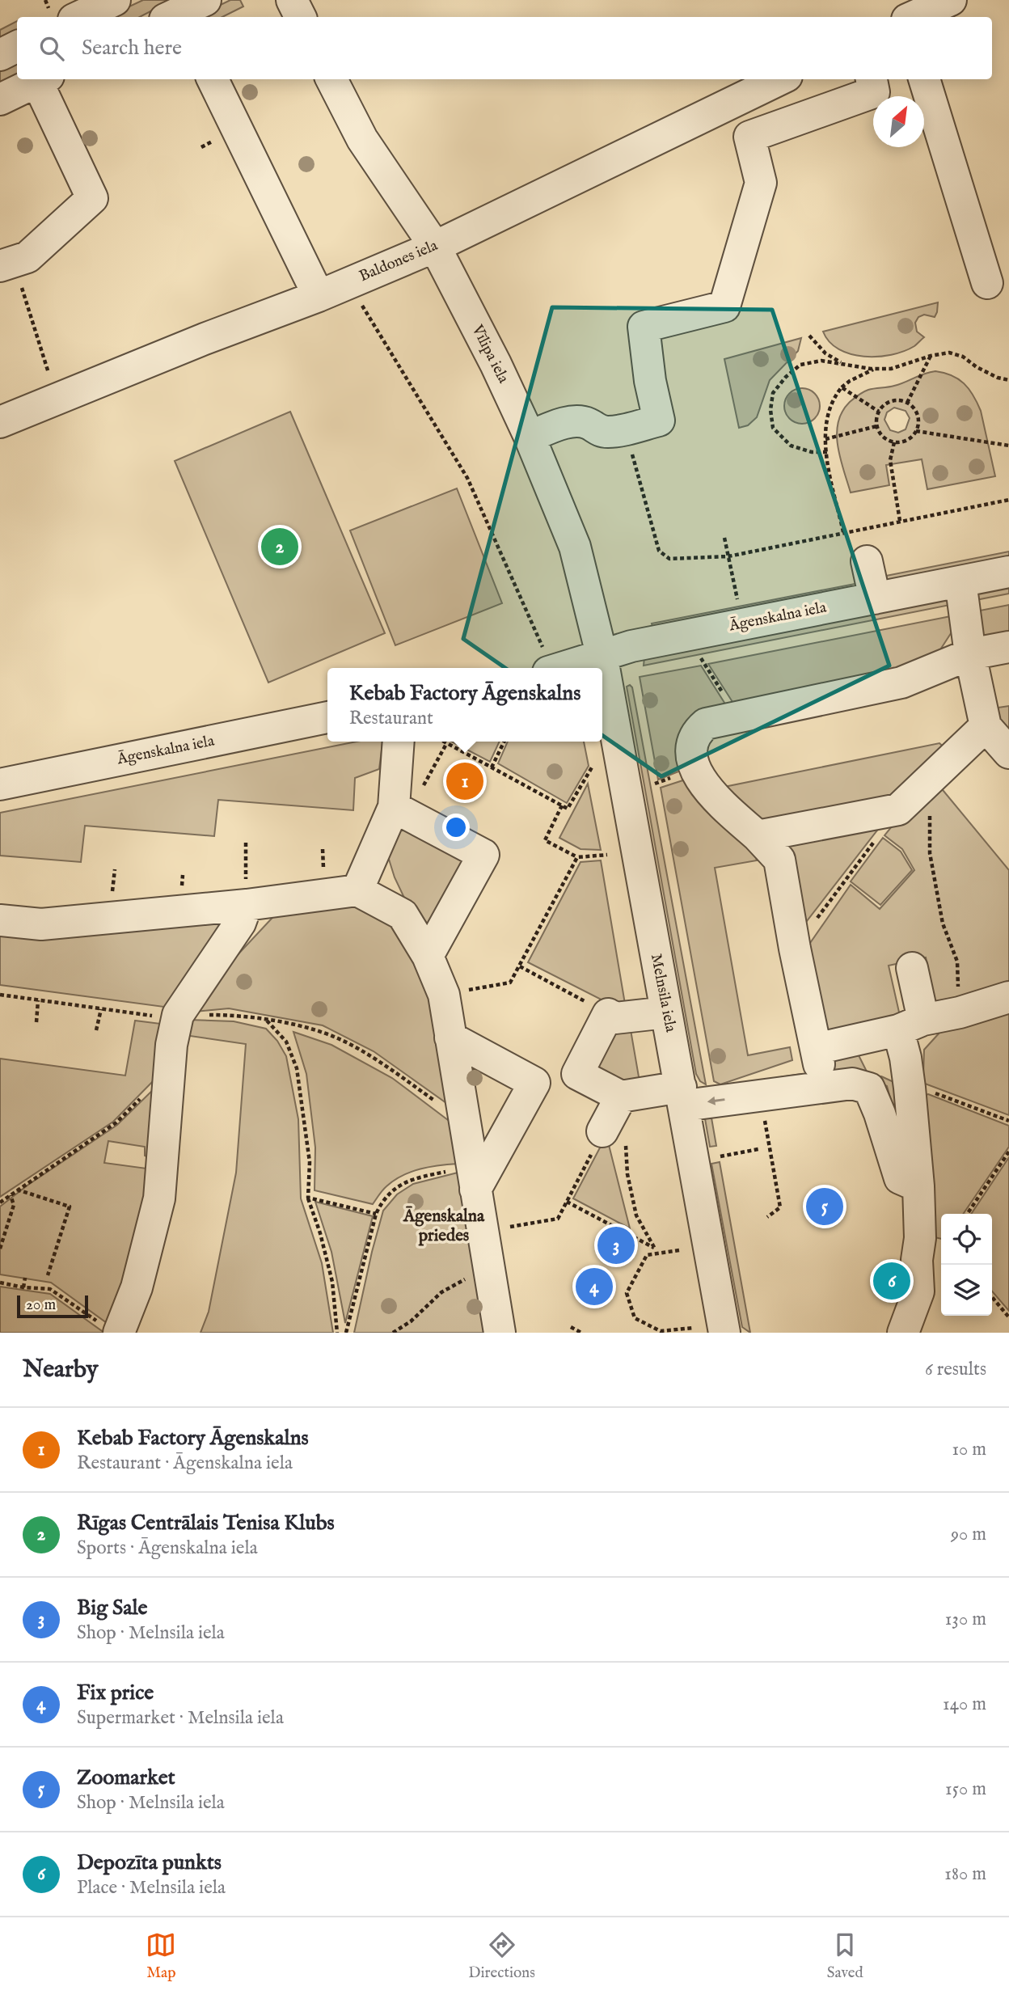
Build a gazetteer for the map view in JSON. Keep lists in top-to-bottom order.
{
  "streets": {
    "street": [
      "Baldones iela",
      "Vīlipa iela",
      "Āgenskalna iela",
      "Melnsila iela"
    ]
  },
  "crossings": [
    ["Baldones iela", "Vīlipa iela"],
    ["Vīlipa iela", "Āgenskalna iela"],
    ["Vīlipa iela", "Melnsila iela"],
    ["Āgenskalna iela", "Melnsila iela"]
  ],
  "districts": ["Āgenskalna priedes"],
  "scale_bar": "20 m",
  "north": "top right",
  "page": {
    "search": "Search here",
    "pins": [
      "2",
      "1",
      "5",
      "3",
      "6",
      "4"
    ],
    "popup": ["Kebab Factory Āgenskalns", "Restaurant"],
    "scale": "20 m",
    "heading": ["Nearby", "6 results"],
    "list": [
      {
        "mark": "1",
        "name": "Kebab Factory Āgenskalns",
        "note": "Restaurant · Āgenskalna iela",
        "value": "10 m"
      },
      {
        "mark": "2",
        "name": "Rīgas Centrālais Tenisa Klubs",
        "note": "Sports · Āgenskalna iela",
        "value": "90 m"
      },
      {
        "mark": "3",
        "name": "Big Sale",
        "note": "Shop · Melnsila iela",
        "value": "130 m"
      },
      {
        "mark": "4",
        "name": "Fix price",
        "note": "Supermarket · Melnsila iela",
        "value": "140 m"
      },
      {
        "mark": "5",
        "name": "Zoomarket",
        "note": "Shop · Melnsila iela",
        "value": "150 m"
      },
      {
        "mark": "6",
        "name": "Depozīta punkts",
        "note": "Place · Melnsila iela",
        "value": "180 m"
      }
    ],
    "nav": ["Map", "Directions", "Saved"]
  }
}
